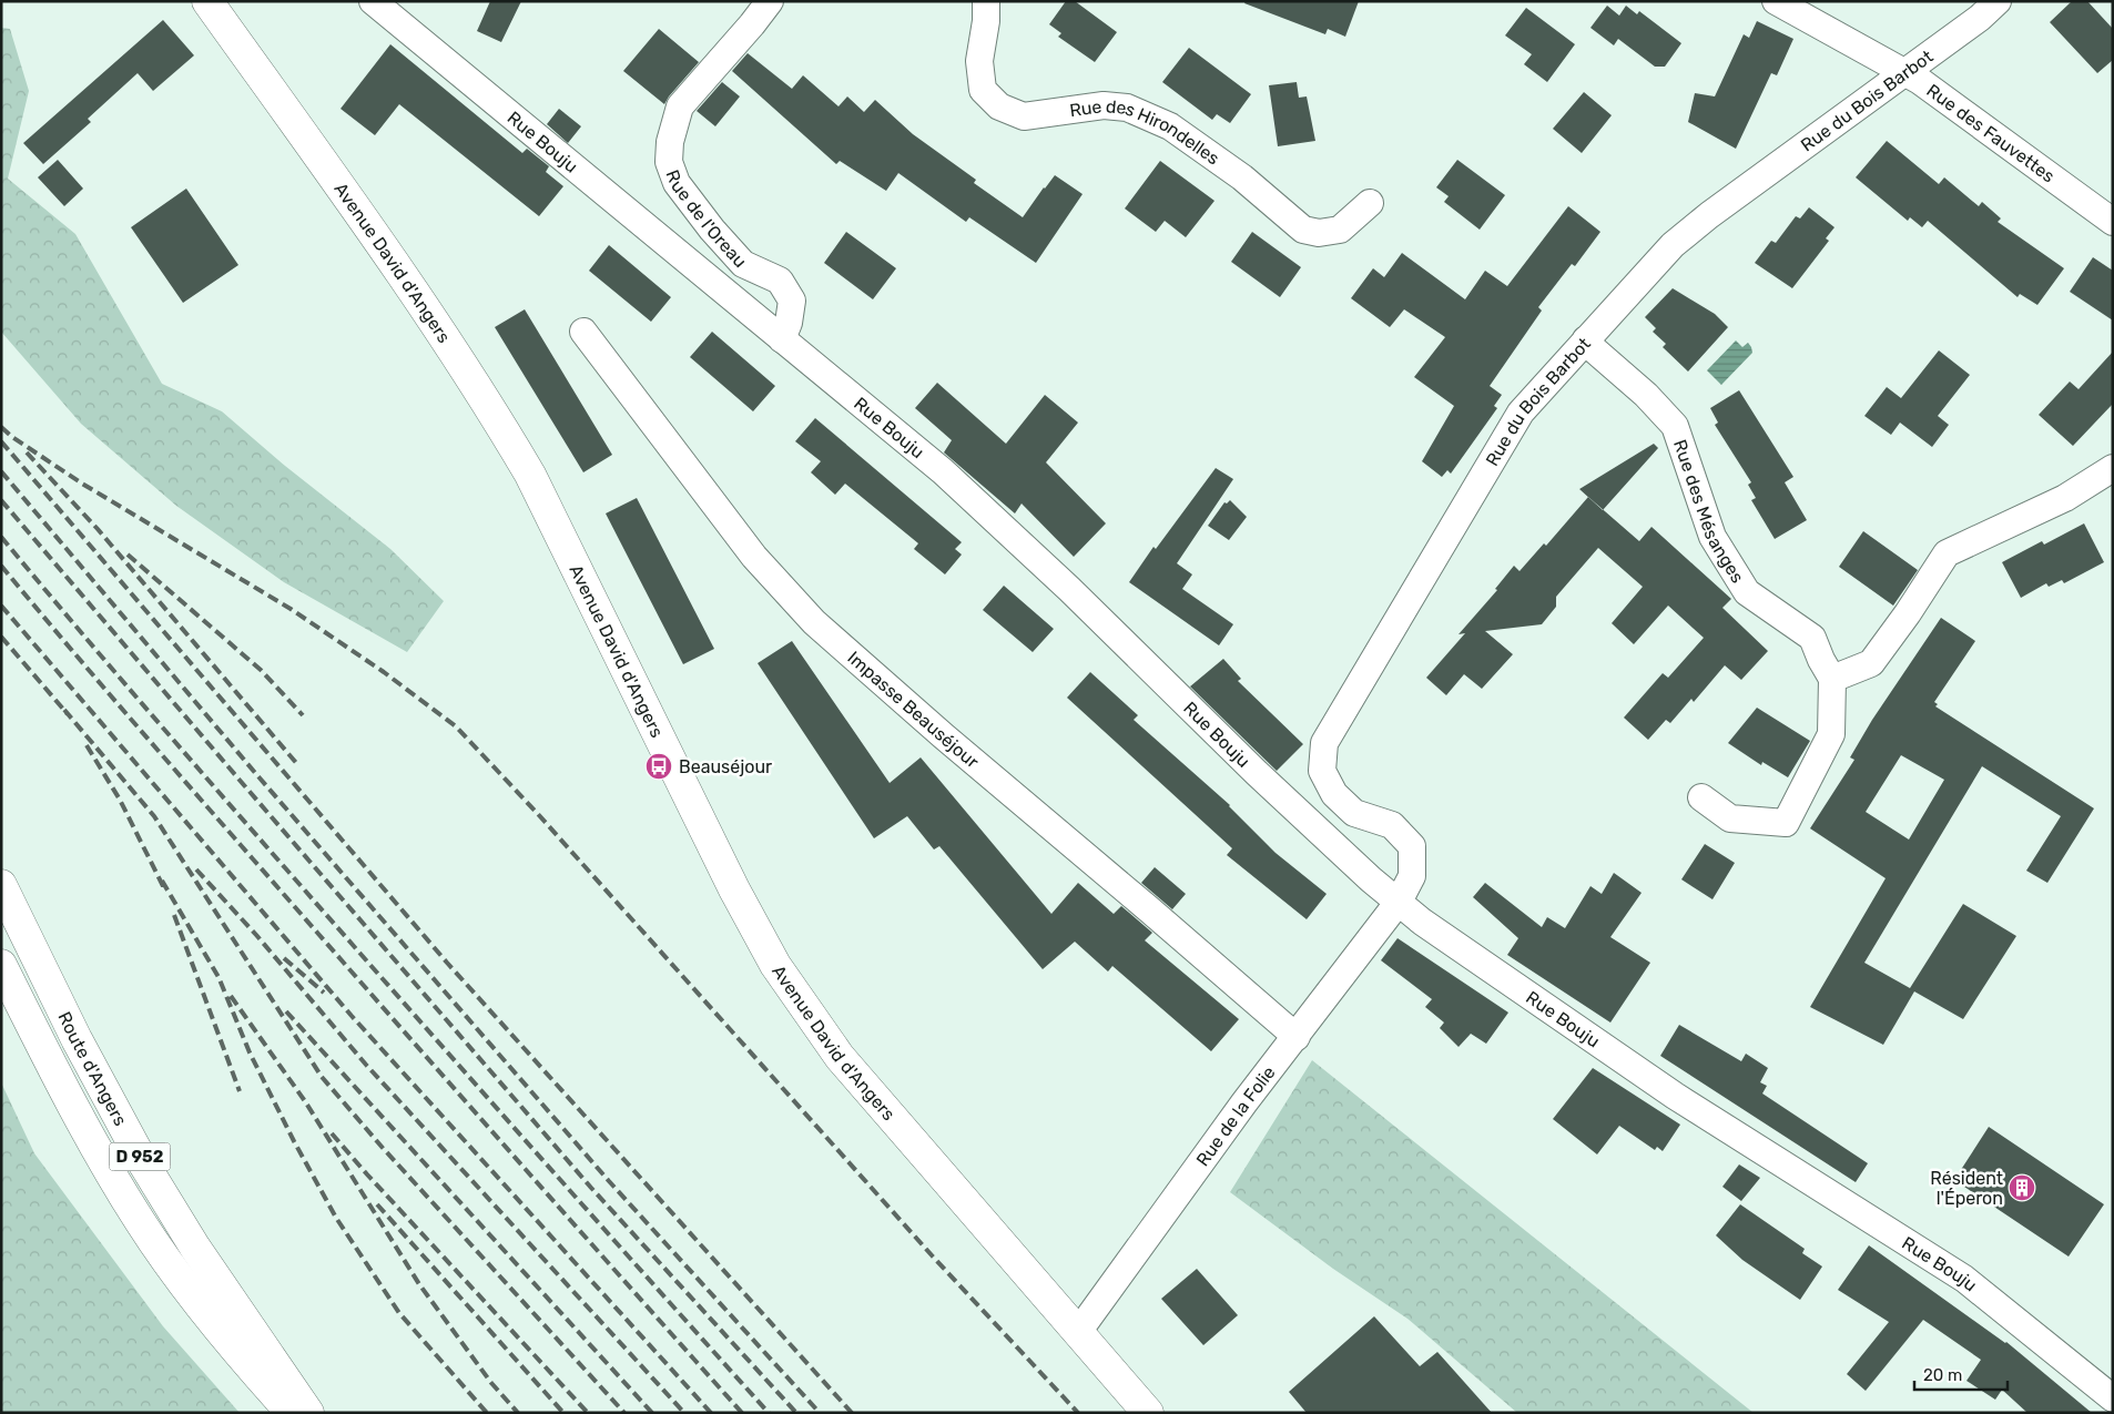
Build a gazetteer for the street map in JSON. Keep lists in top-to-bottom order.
{
  "streets": {
    "street": [
      "Rue du Bois Barbot",
      "Rue des Fauvettes",
      "Rue des Hirondelles",
      "Rue Bouju",
      "Rue de l'Oreau",
      "Avenue David d'Angers",
      "Rue des Mésanges",
      "Impasse Beauséjour",
      "Route d'Angers",
      "Rue de la Folie",
      "D 952"
    ]
  },
  "crossings": [
    ["Rue du Bois Barbot", "Rue des Fauvettes"],
    ["Rue du Bois Barbot", "Rue Bouju"],
    ["Rue du Bois Barbot", "Rue des Mésanges"],
    ["Rue du Bois Barbot", "Rue de la Folie"],
    ["Rue Bouju", "Rue de l'Oreau"],
    ["Rue Bouju", "Rue de la Folie"],
    ["Avenue David d'Angers", "Rue de la Folie"],
    ["Impasse Beauséjour", "Rue de la Folie"]
  ],
  "places": {
    "bus stop": ["Beauséjour"],
    "building": ["Résident l'Éperon"]
  },
  "scale_bar": "20 m"
}
